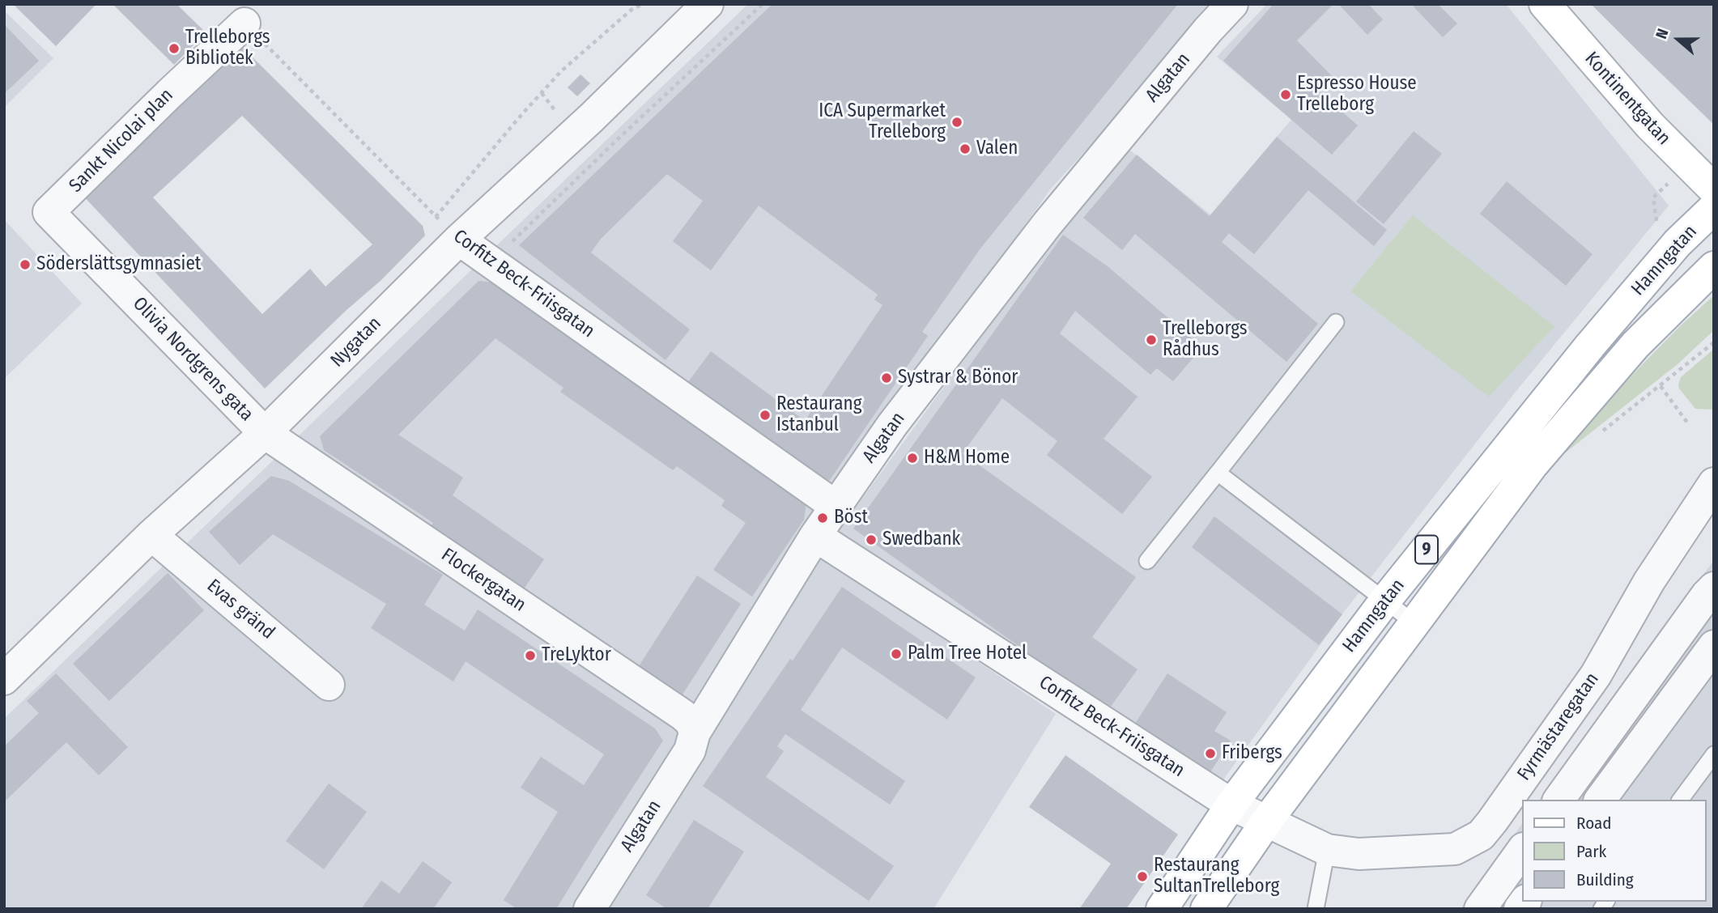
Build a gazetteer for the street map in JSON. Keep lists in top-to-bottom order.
{
  "streets": {
    "main road": ["Kontinentgatan", "Hamngatan", "9"],
    "street": [
      "Algatan",
      "Sankt Nicolai plan",
      "Corfitz Beck-Friisgatan",
      "Nygatan",
      "Olivia Nordgrens gata",
      "Flockergatan",
      "Evas gränd",
      "Fyrmästaregatan"
    ]
  },
  "crossings": [
    ["Algatan", "Corfitz Beck-Friisgatan"],
    ["Algatan", "Flockergatan"],
    ["Sankt Nicolai plan", "Corfitz Beck-Friisgatan"],
    ["Sankt Nicolai plan", "Olivia Nordgrens gata"],
    ["Hamngatan", "Corfitz Beck-Friisgatan"],
    ["Hamngatan", "Fyrmästaregatan"],
    ["Corfitz Beck-Friisgatan", "Nygatan"],
    ["Corfitz Beck-Friisgatan", "Fyrmästaregatan"],
    ["Nygatan", "Olivia Nordgrens gata"],
    ["Nygatan", "Flockergatan"],
    ["Nygatan", "Evas gränd"],
    ["Olivia Nordgrens gata", "Flockergatan"]
  ],
  "places": [
    "Trelleborgs Bibliotek",
    "Espresso House Trelleborg",
    "ICA Supermarket Trelleborg",
    "Valen",
    "Söderslättsgymnasiet",
    "Trelleborgs Rådhus",
    "Systrar & Bönor",
    "Restaurang Istanbul",
    "H&M Home",
    "Böst",
    "Swedbank",
    "Palm Tree Hotel",
    "TreLyktor",
    "Fribergs",
    "Restaurang SultanTrelleborg"
  ],
  "legend": ["Road", "Park", "Building"],
  "north": "left"
}
